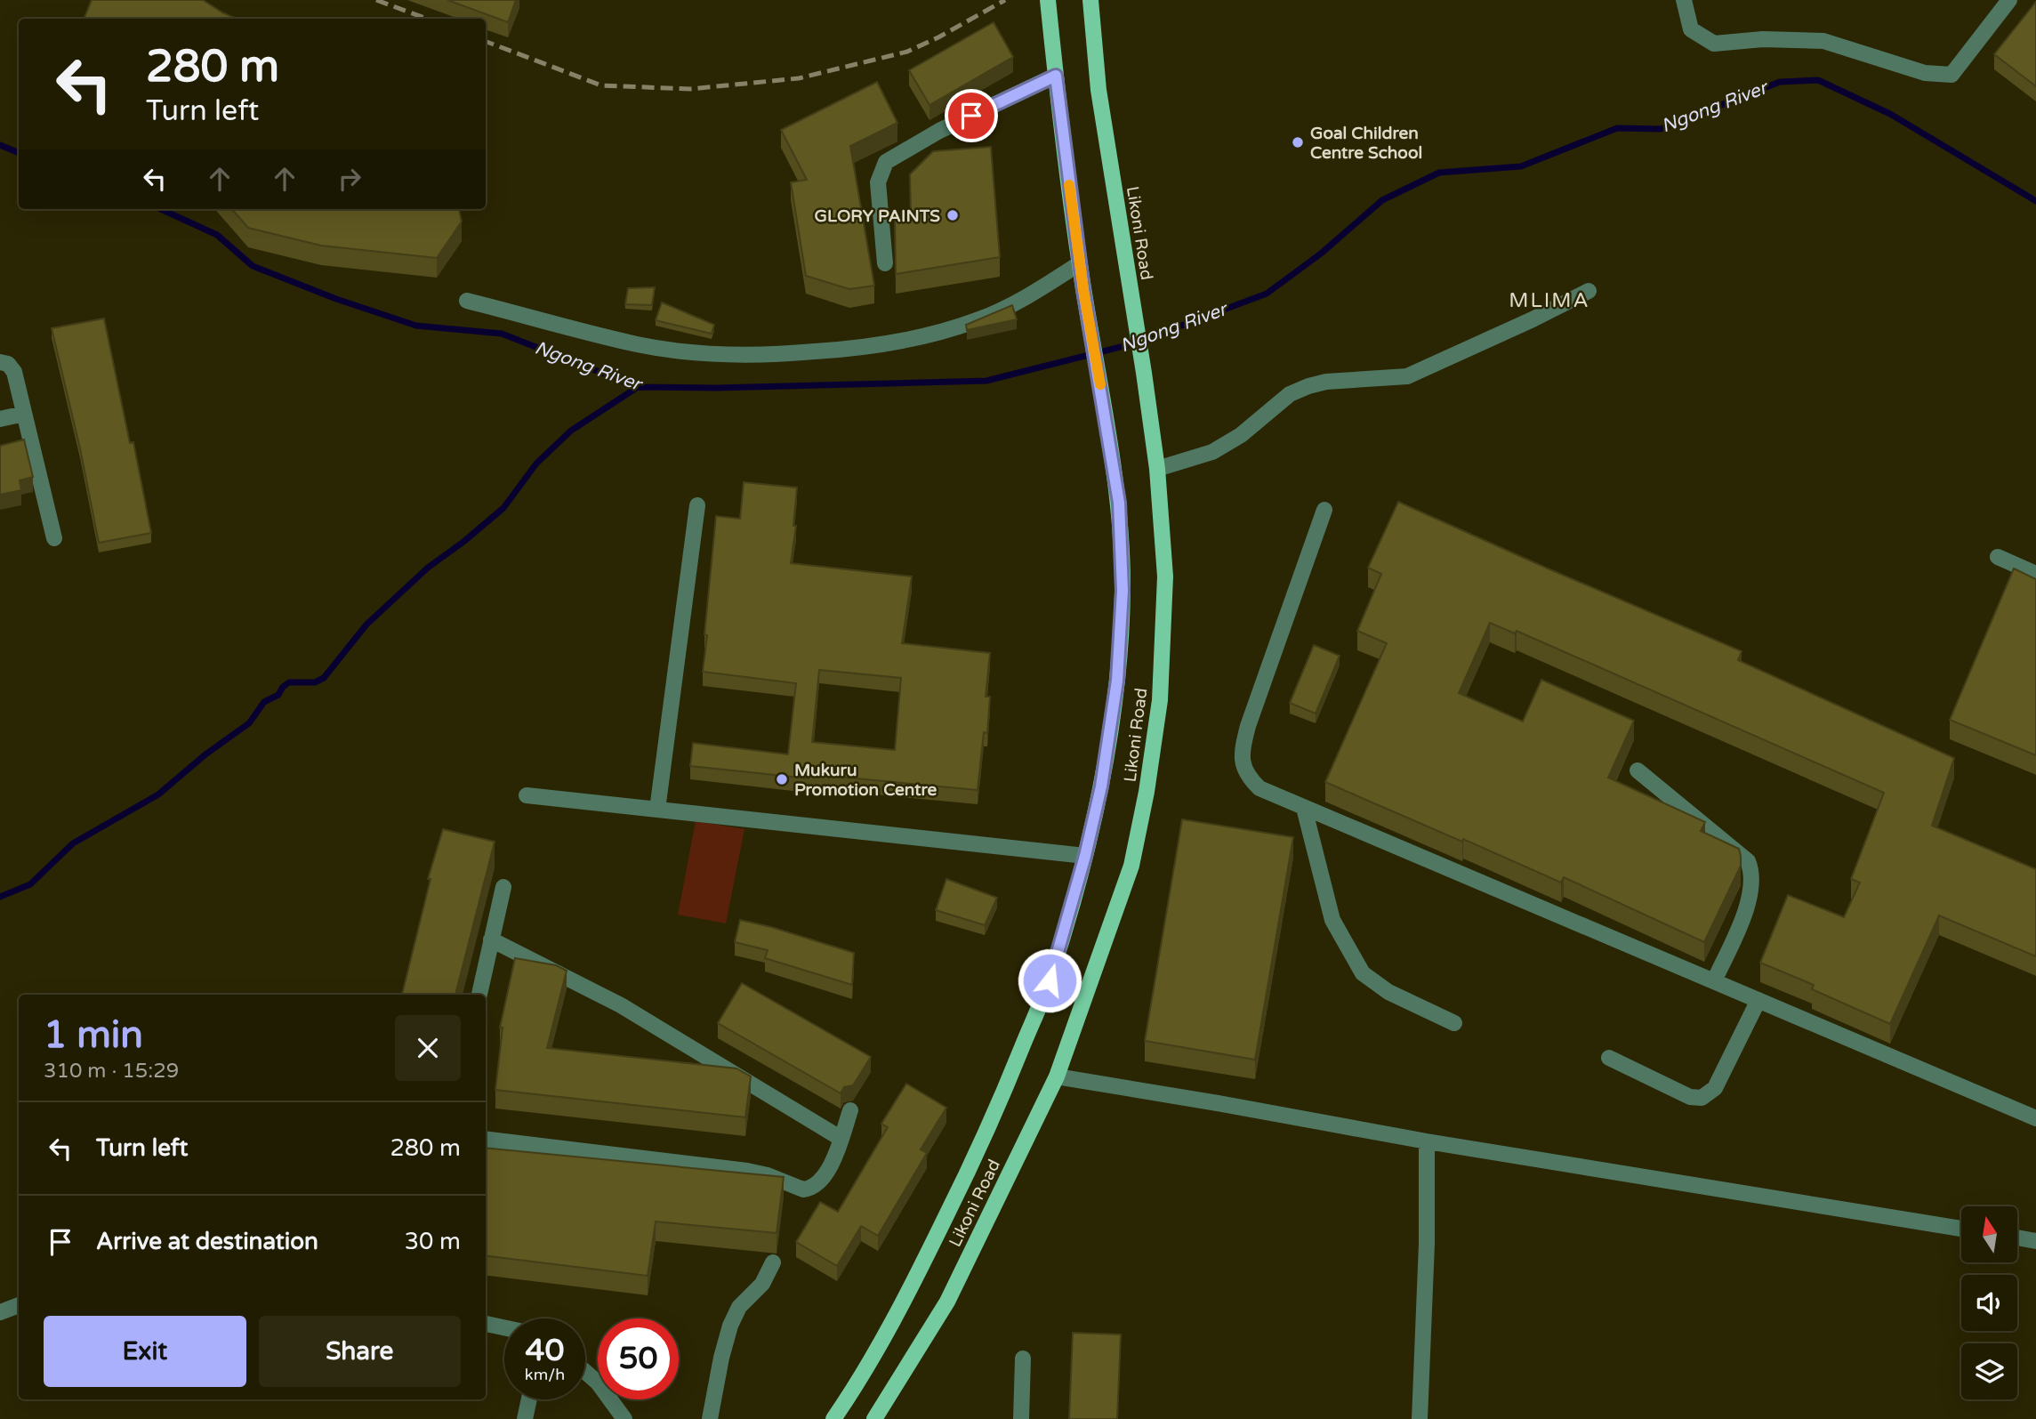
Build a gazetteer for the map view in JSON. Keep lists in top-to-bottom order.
{
  "streets": {
    "main road": ["Likoni Road"]
  },
  "districts": ["MLIMA"],
  "water": ["Ngong River"],
  "places": ["Goal Children Centre School", "GLORY PAINTS", "Mukuru Promotion Centre"],
  "north": "top",
  "page": {
    "turn": ["280 m", "Turn left"],
    "heading": ["1 min", "310 m · 15:29"],
    "list": [
      {
        "name": "Turn left",
        "value": "280 m"
      },
      {
        "name": "Arrive at destination",
        "value": "30 m"
      }
    ],
    "buttons": ["Exit", "Share"],
    "speed": "40 km/h",
    "limit": "50"
  }
}
